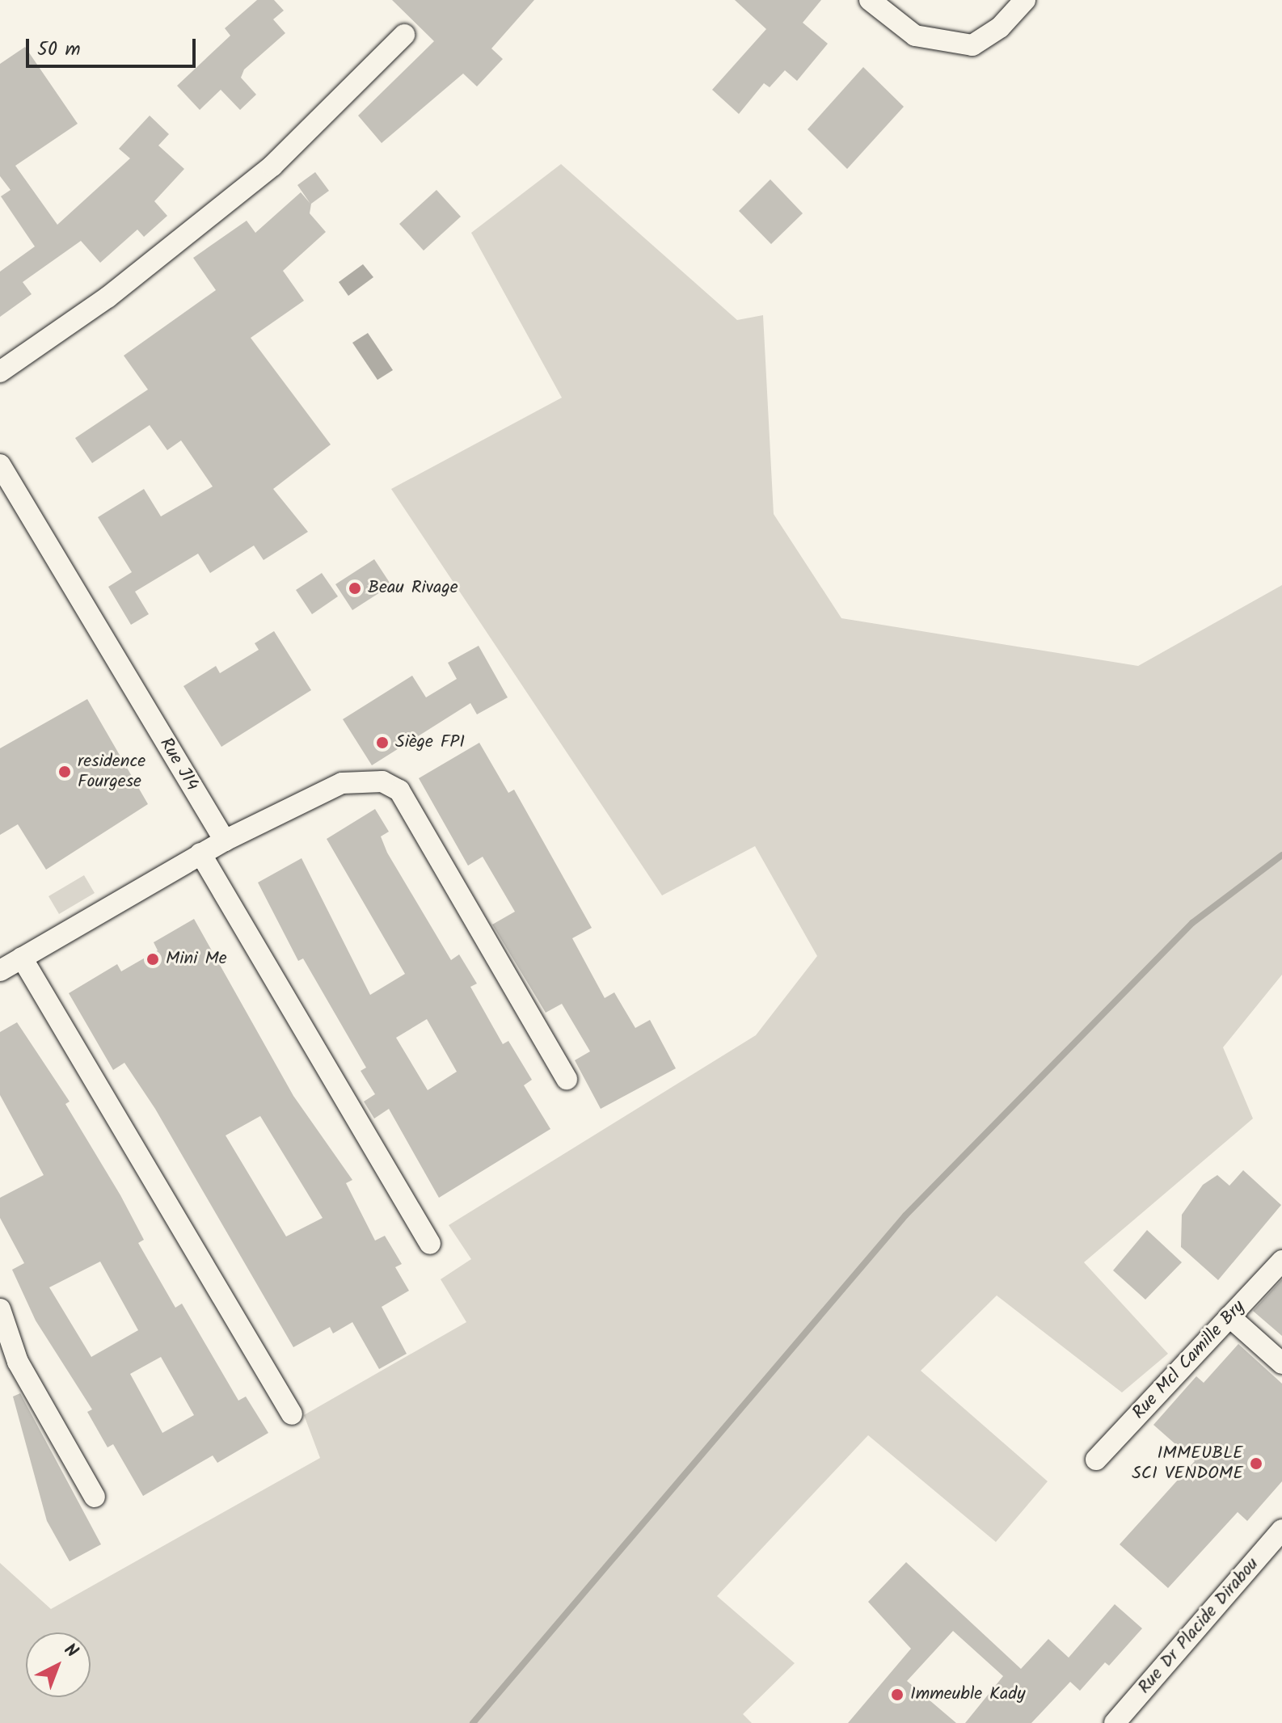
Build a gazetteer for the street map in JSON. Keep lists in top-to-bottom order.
{
  "streets": {
    "street": ["Rue J14", "Rue Mcl Camille Bry", "Rue Dr Placide Dirabou"]
  },
  "places": [
    "Beau Rivage",
    "Siège FPI",
    "residence Fourgese",
    "Mini Me",
    "IMMEUBLE SCI VENDOME",
    "Immeuble Kady"
  ],
  "scale_bar": "50 m",
  "north": "top right"
}
